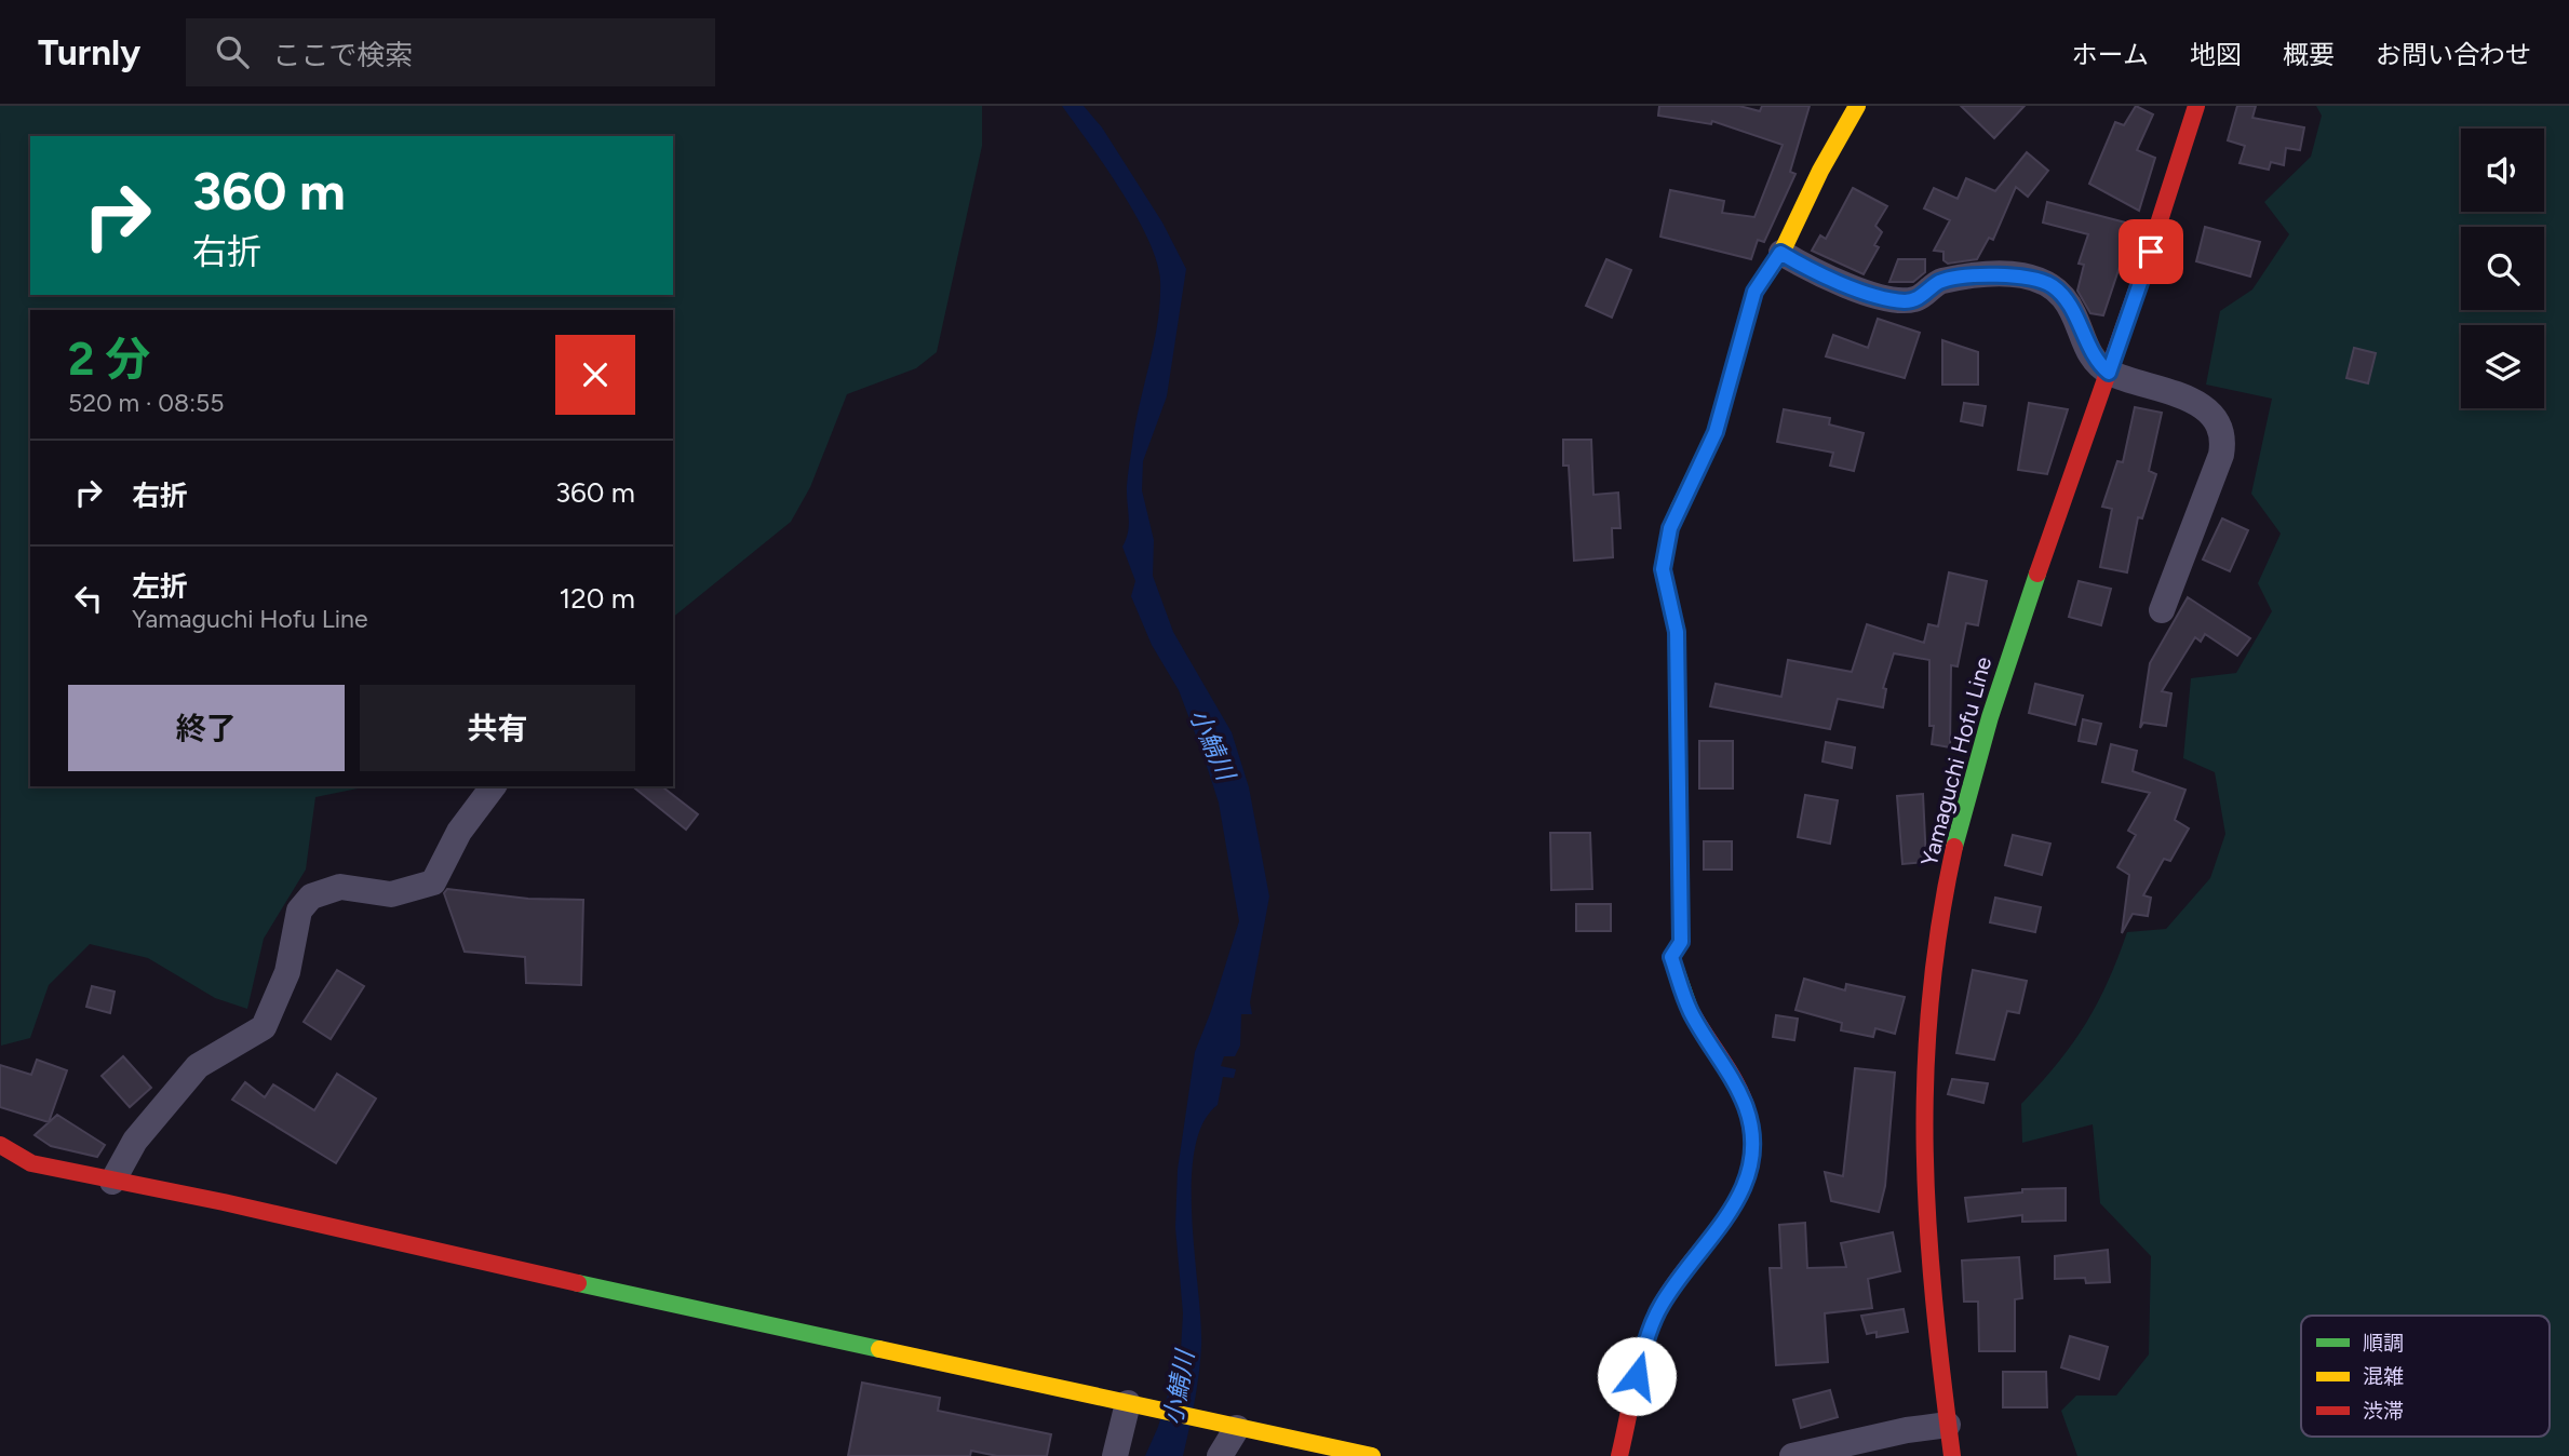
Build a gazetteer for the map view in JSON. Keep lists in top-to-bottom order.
{
  "streets": {
    "street": ["Yamaguchi Hofu Line"]
  },
  "water": ["小鯖川"],
  "legend": ["順調", "混雑", "渋滞"],
  "page": {
    "header": "Turnly",
    "search": "ここで検索",
    "nav": [
      "ホーム",
      "地図",
      "概要",
      "お問い合わせ"
    ],
    "turn": ["360 m", "右折"],
    "heading": ["2 分", "520 m · 08:55"],
    "list": [
      {
        "name": "右折",
        "value": "360 m"
      },
      {
        "name": "左折",
        "note": "Yamaguchi Hofu Line",
        "value": "120 m"
      }
    ],
    "buttons": ["終了", "共有"]
  }
}
